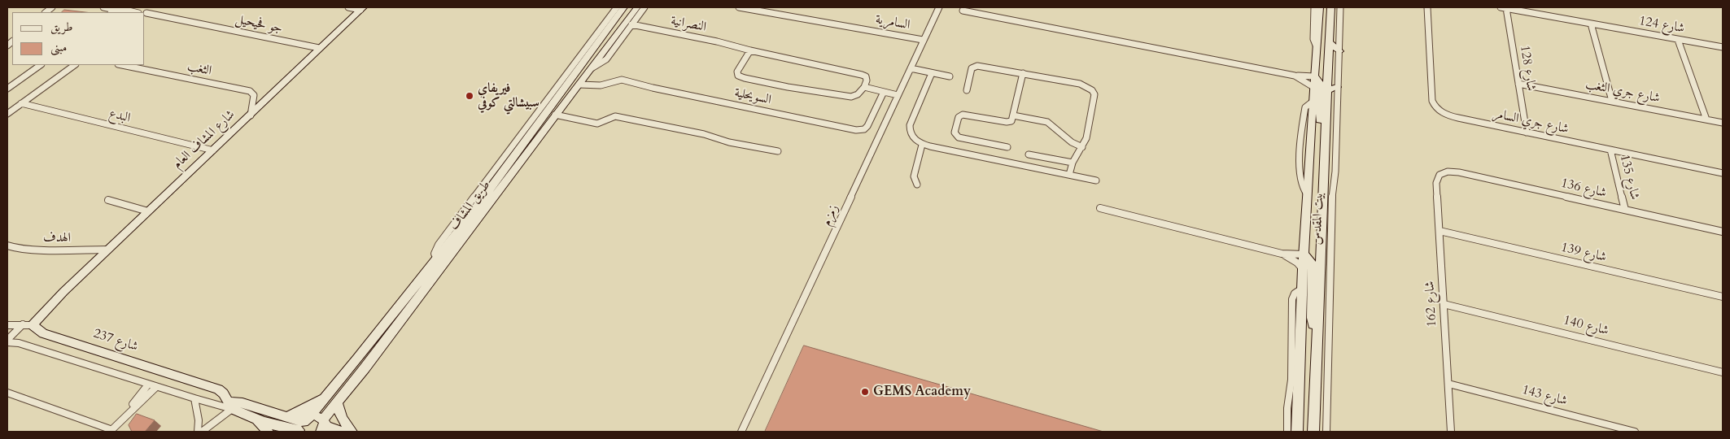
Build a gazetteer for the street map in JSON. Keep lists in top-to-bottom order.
{
  "streets": {
    "street": [
      "السامرية",
      "جو فحيحيل",
      "النصرانية",
      "شارع 124",
      "شارع 128",
      "الثغب",
      "شارع جري الثغب",
      "السويحلية",
      "البدع",
      "شارع جري السامر",
      "شارع المشاف العام",
      "شارع 135",
      "شارع 136",
      "طريق المشاف",
      "زمزم",
      "بيت المقدس",
      "الهدف",
      "شارع 139",
      "شارع 162",
      "شارع 140",
      "شارع 237",
      "شارع 143"
    ]
  },
  "crossings": [
    ["السامرية", "زمزم"],
    ["جو فحيحيل", "شارع المشاف العام"],
    ["شارع 124", "شارع 128"],
    ["شارع 128", "شارع جري الثغب"],
    ["شارع 128", "شارع جري السامر"],
    ["الثغب", "شارع المشاف العام"],
    ["السويحلية", "طريق المشاف"],
    ["البدع", "شارع المشاف العام"],
    ["شارع جري السامر", "شارع 135"],
    ["شارع المشاف العام", "الهدف"],
    ["شارع المشاف العام", "شارع 237"],
    ["شارع 135", "شارع 136"],
    ["شارع 136", "شارع 162"],
    ["طريق المشاف", "شارع 237"],
    ["شارع 139", "شارع 162"],
    ["شارع 162", "شارع 140"],
    ["شارع 162", "شارع 143"]
  ],
  "places": ["فيريفاي سبيشالتي كوفي", "GEMS Academy"],
  "legend": ["طريق", "مبنى"]
}
